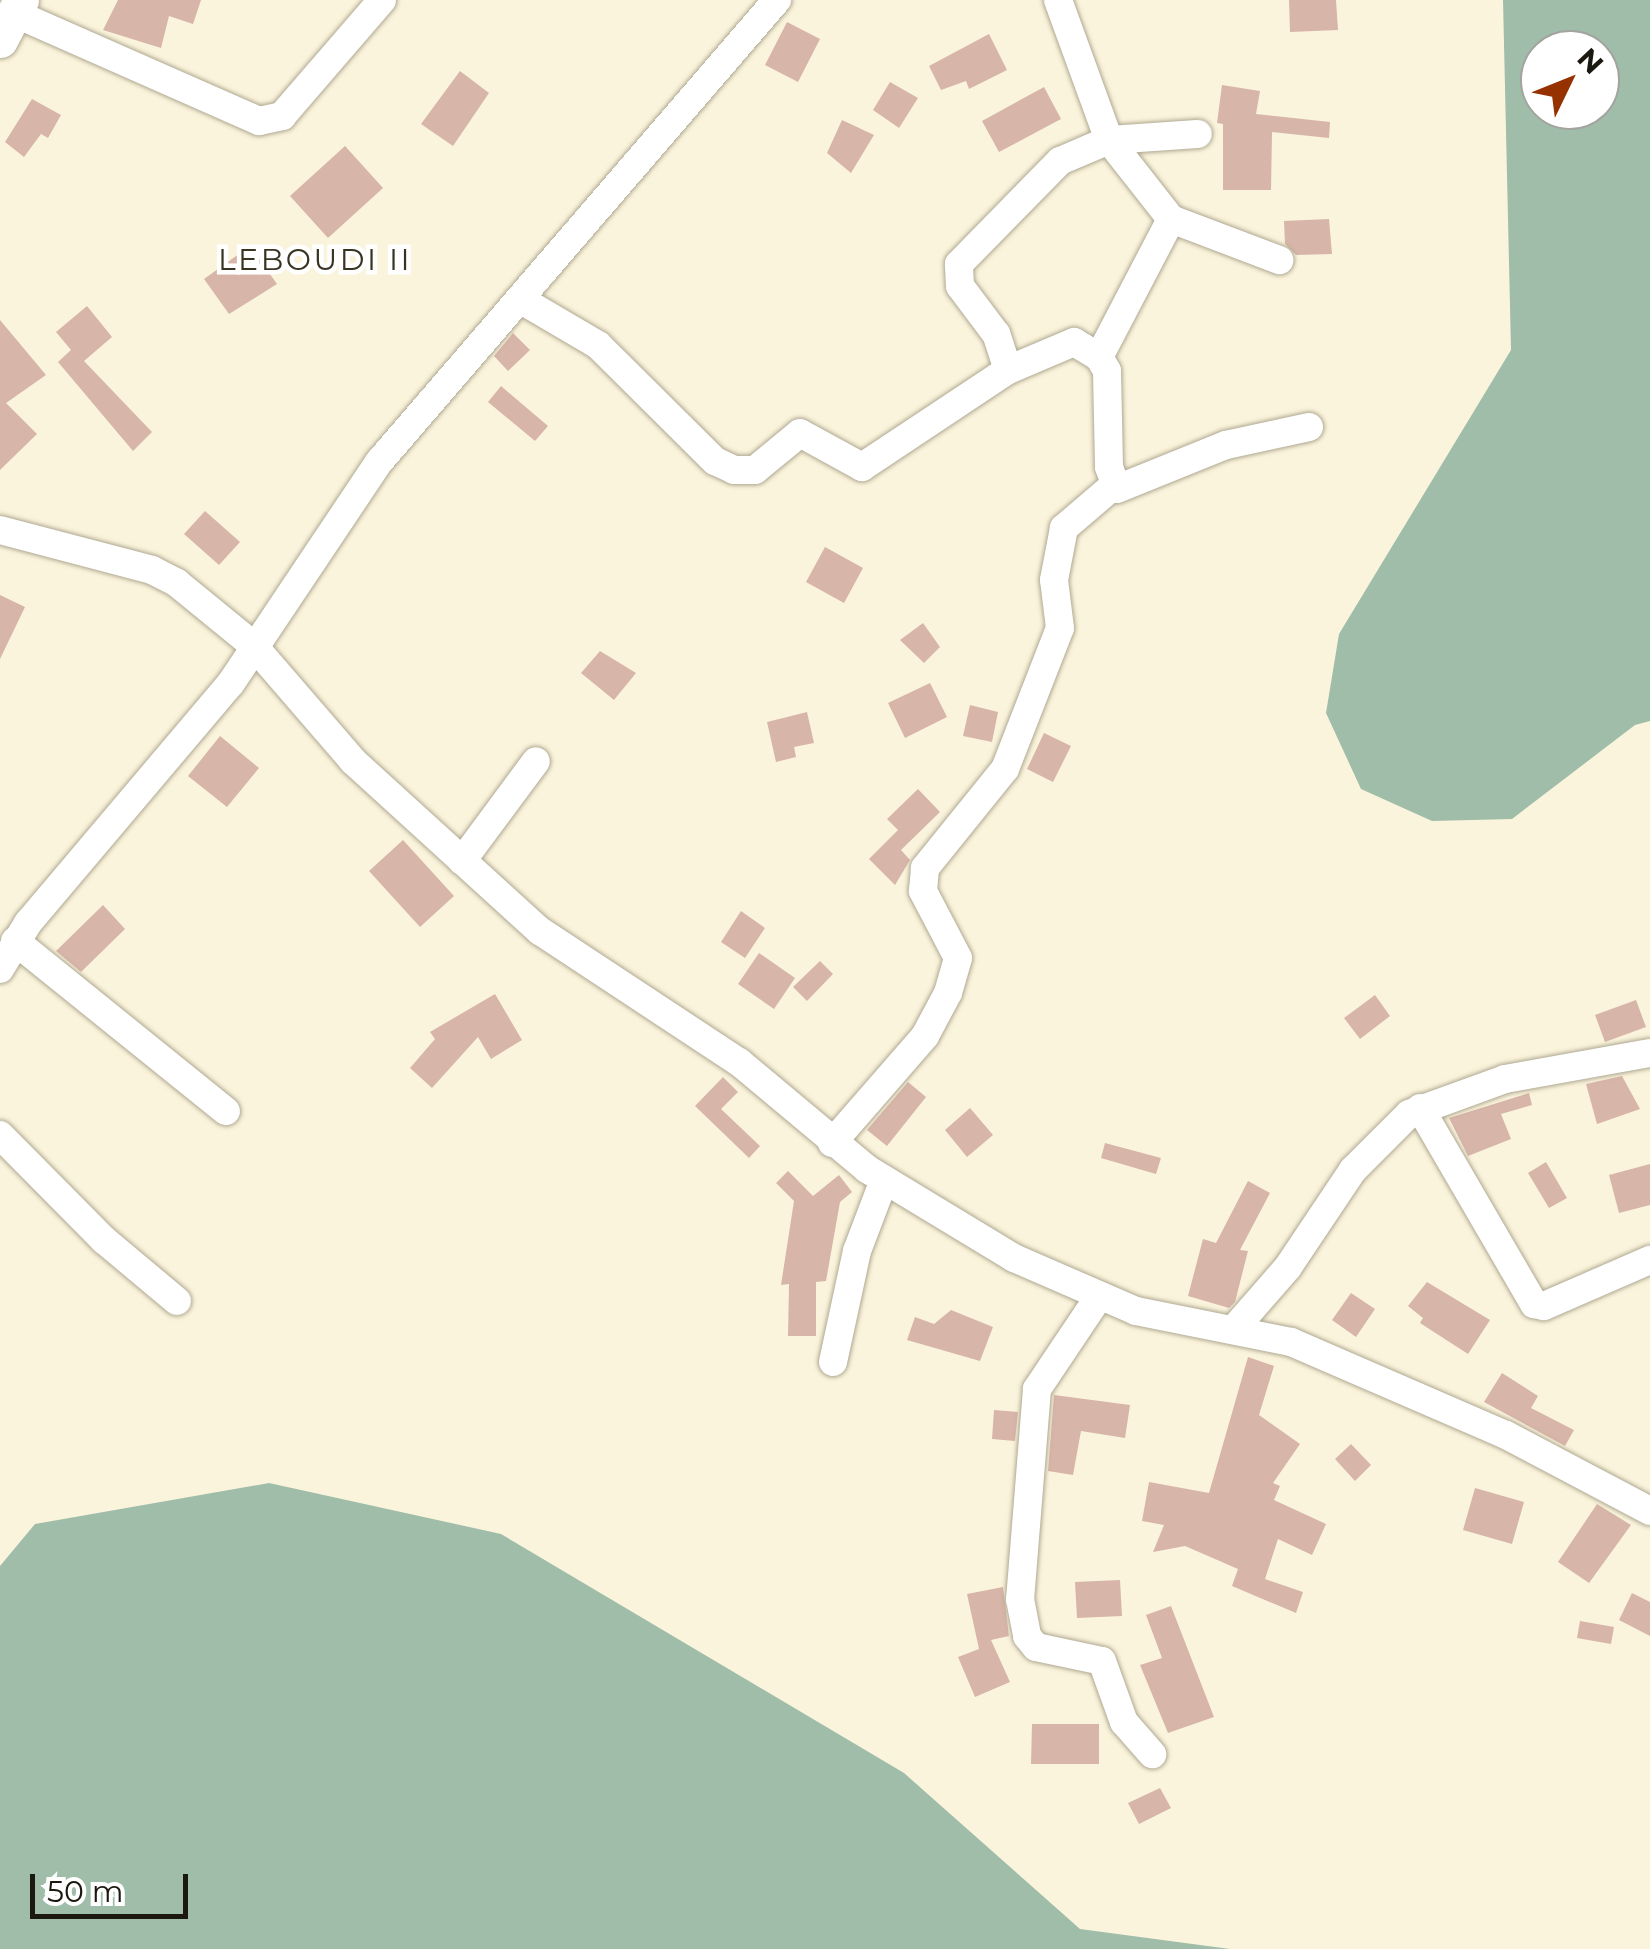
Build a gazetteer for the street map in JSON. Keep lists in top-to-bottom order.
{
  "districts": ["LEBOUDI II"],
  "scale_bar": "50 m",
  "north": "top right"
}
